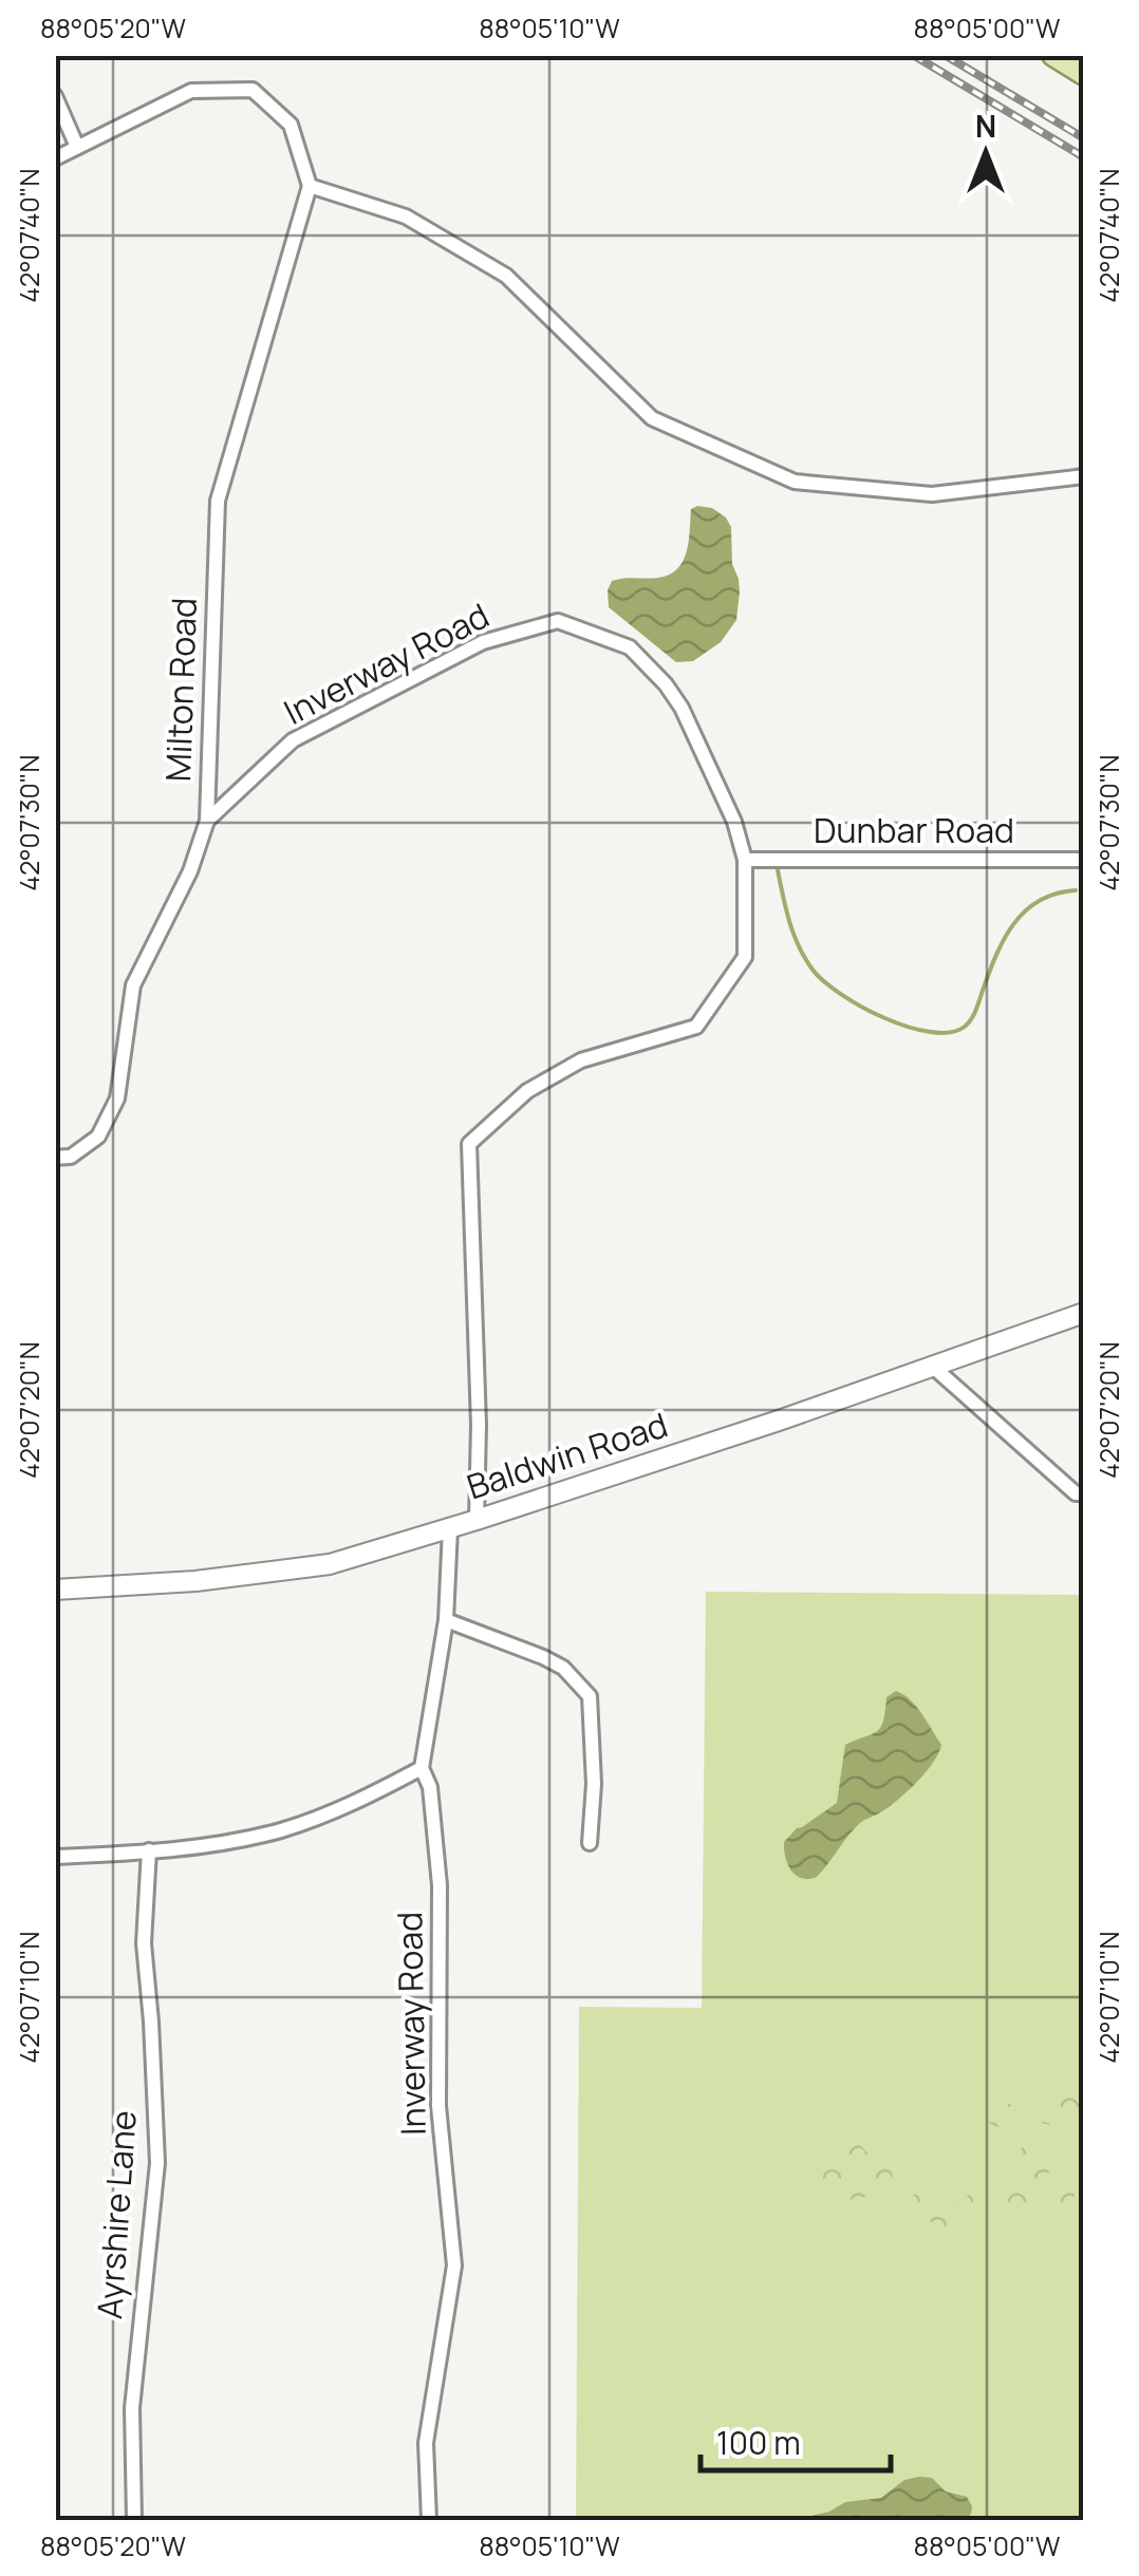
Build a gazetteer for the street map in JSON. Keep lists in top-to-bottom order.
{
  "streets": {
    "street": [
      "Inverway Road",
      "Milton Road",
      "Dunbar Road",
      "Baldwin Road",
      "Ayrshire Lane"
    ]
  },
  "crossings": [
    ["Inverway Road", "Milton Road"],
    ["Inverway Road", "Dunbar Road"],
    ["Inverway Road", "Baldwin Road"]
  ],
  "scale_bar": "100 m",
  "north": "top",
  "coordinates": [
    "88°05'20\"W",
    "88°05'10\"W",
    "88°05'00\"W",
    "42°07'40\"N",
    "42°07'30\"N",
    "42°07'20\"N",
    "42°07'10\"N"
  ]
}
